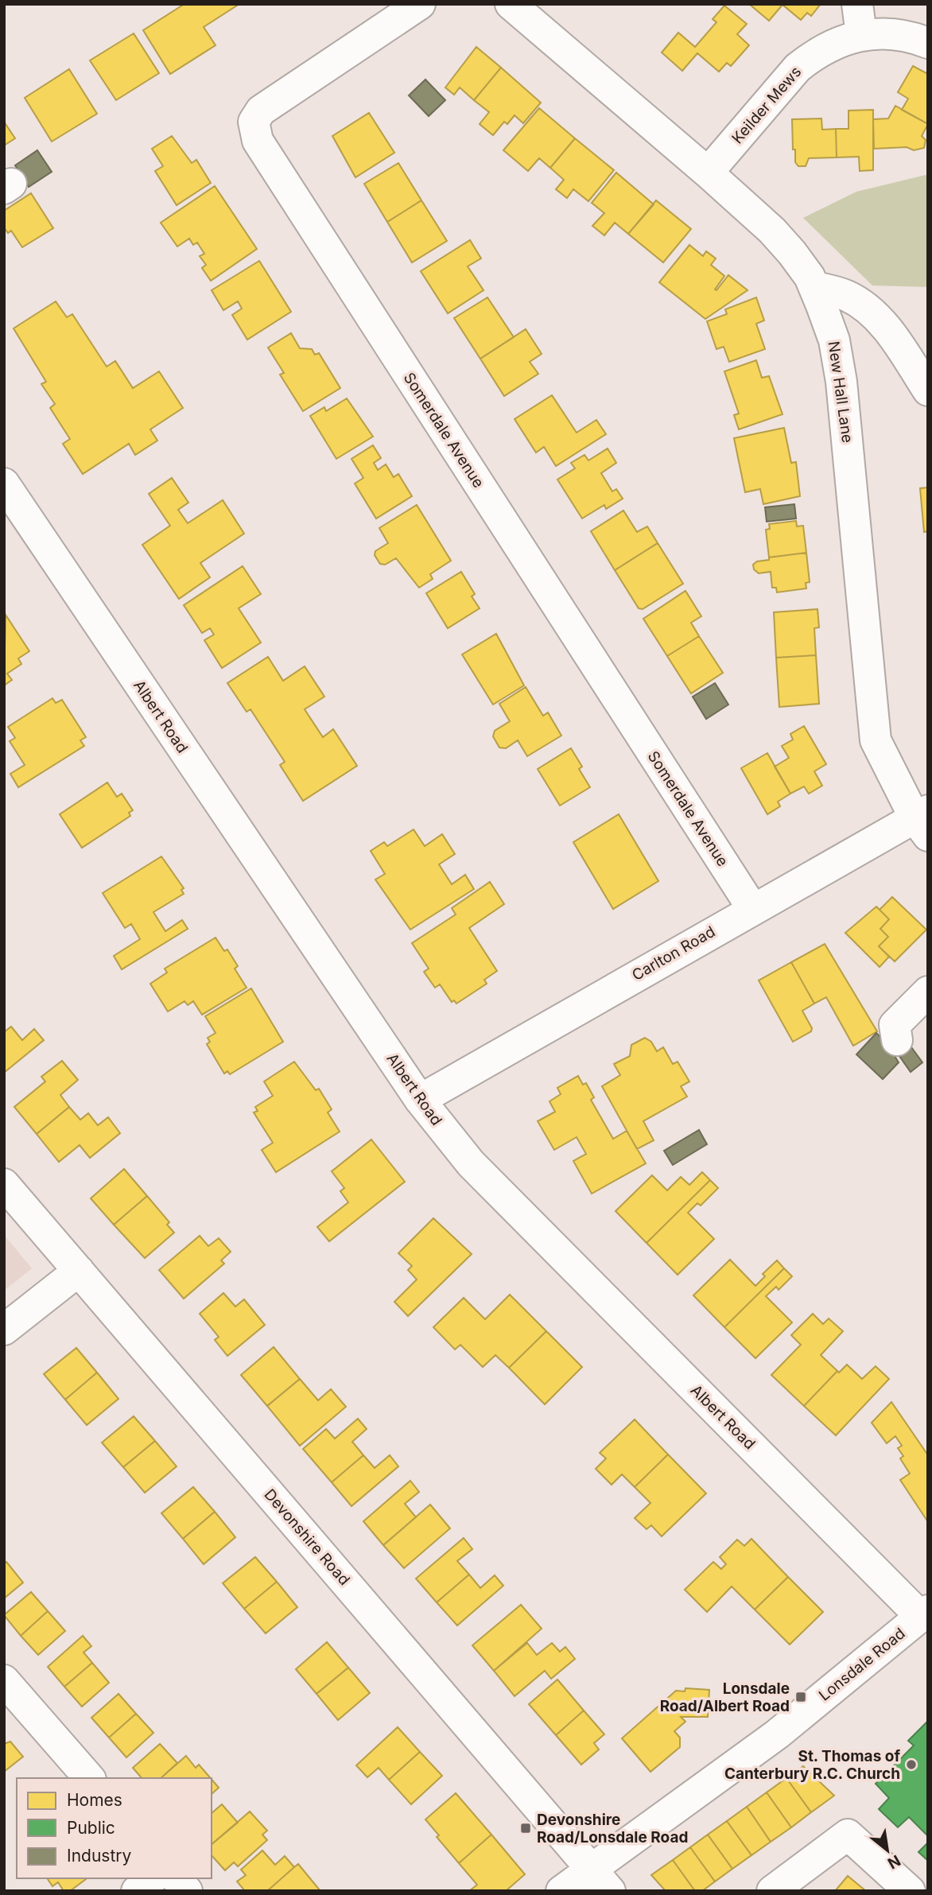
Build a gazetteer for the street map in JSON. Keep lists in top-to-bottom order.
{
  "streets": {
    "street": [
      "Keilder Mews",
      "New Hall Lane",
      "Somerdale Avenue",
      "Albert Road",
      "Carlton Road",
      "Devonshire Road",
      "Lonsdale Road"
    ]
  },
  "crossings": [
    ["Keilder Mews", "New Hall Lane"],
    ["New Hall Lane", "Carlton Road"],
    ["Somerdale Avenue", "Carlton Road"],
    ["Albert Road", "Carlton Road"],
    ["Albert Road", "Lonsdale Road"],
    ["Devonshire Road", "Lonsdale Road"]
  ],
  "places": {
    "transit": ["Lonsdale Road/Albert Road", "Devonshire Road/Lonsdale Road"],
    "other": ["St. Thomas of Canterbury R.C. Church"]
  },
  "legend": ["Homes", "Public", "Industry"],
  "north": "bottom right"
}
